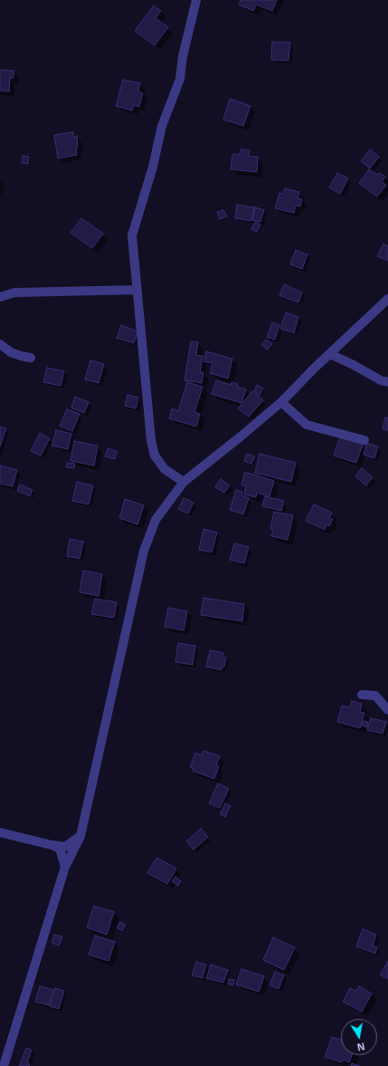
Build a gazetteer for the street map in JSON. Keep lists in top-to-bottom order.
{
  "north": "bottom"
}
